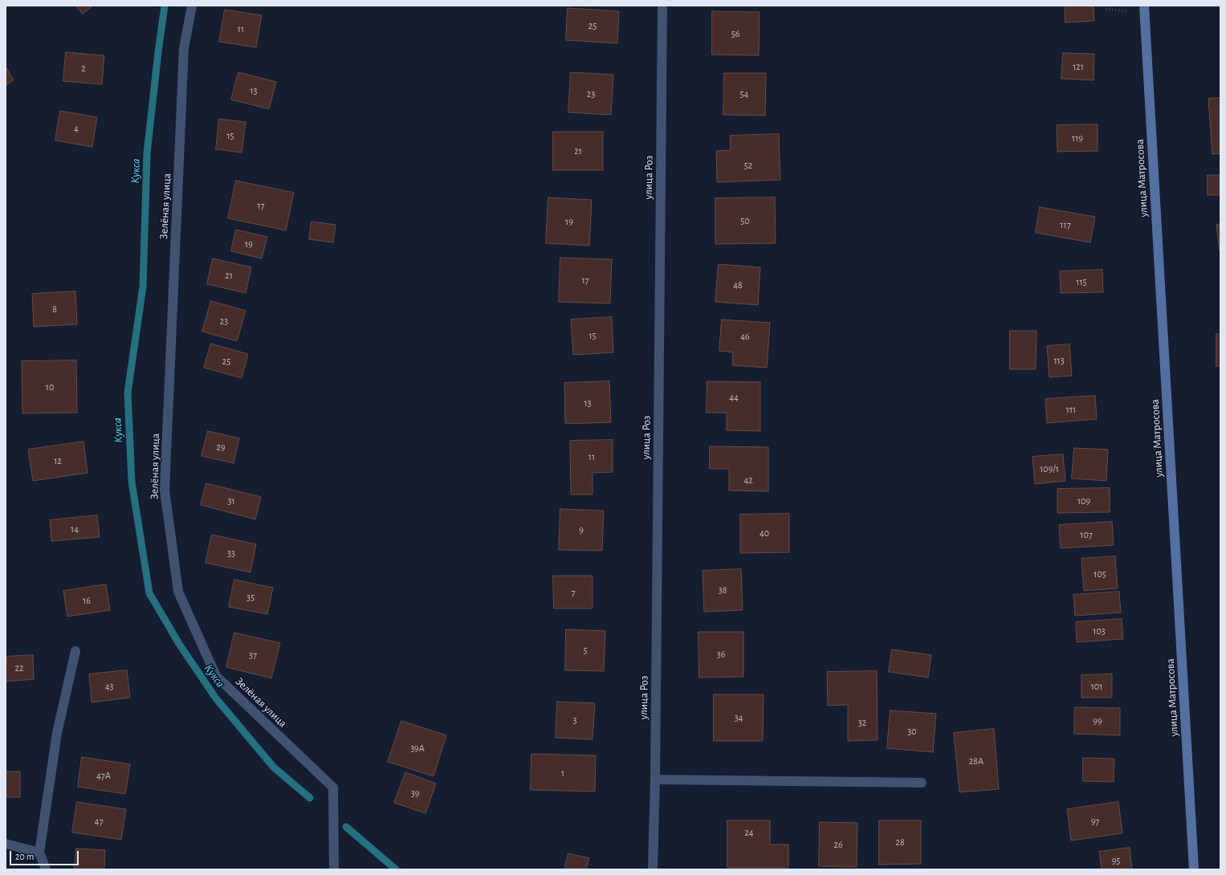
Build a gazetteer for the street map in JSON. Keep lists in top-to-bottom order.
{
  "streets": {
    "street": ["улица Роз", "улица Матросова", "Зелёная улица"]
  },
  "water": ["Кукса"],
  "house_numbers": [
    "25",
    "11",
    "56",
    "121",
    "2",
    "13",
    "23",
    "54",
    "4",
    "15",
    "119",
    "21",
    "52",
    "17",
    "50",
    "19",
    "117",
    "19",
    "21",
    "17",
    "115",
    "48",
    "8",
    "23",
    "15",
    "46",
    "113",
    "25",
    "10",
    "44",
    "13",
    "111",
    "29",
    "11",
    "12",
    "109/1",
    "42",
    "31",
    "109",
    "14",
    "9",
    "40",
    "107",
    "33",
    "105",
    "38",
    "7",
    "35",
    "16",
    "103",
    "5",
    "36",
    "37",
    "22",
    "43",
    "101",
    "34",
    "3",
    "99",
    "32",
    "30",
    "39А",
    "28А",
    "1",
    "47А",
    "39",
    "47",
    "97",
    "24",
    "28",
    "26",
    "95"
  ],
  "scale_bar": "20 m"
}
